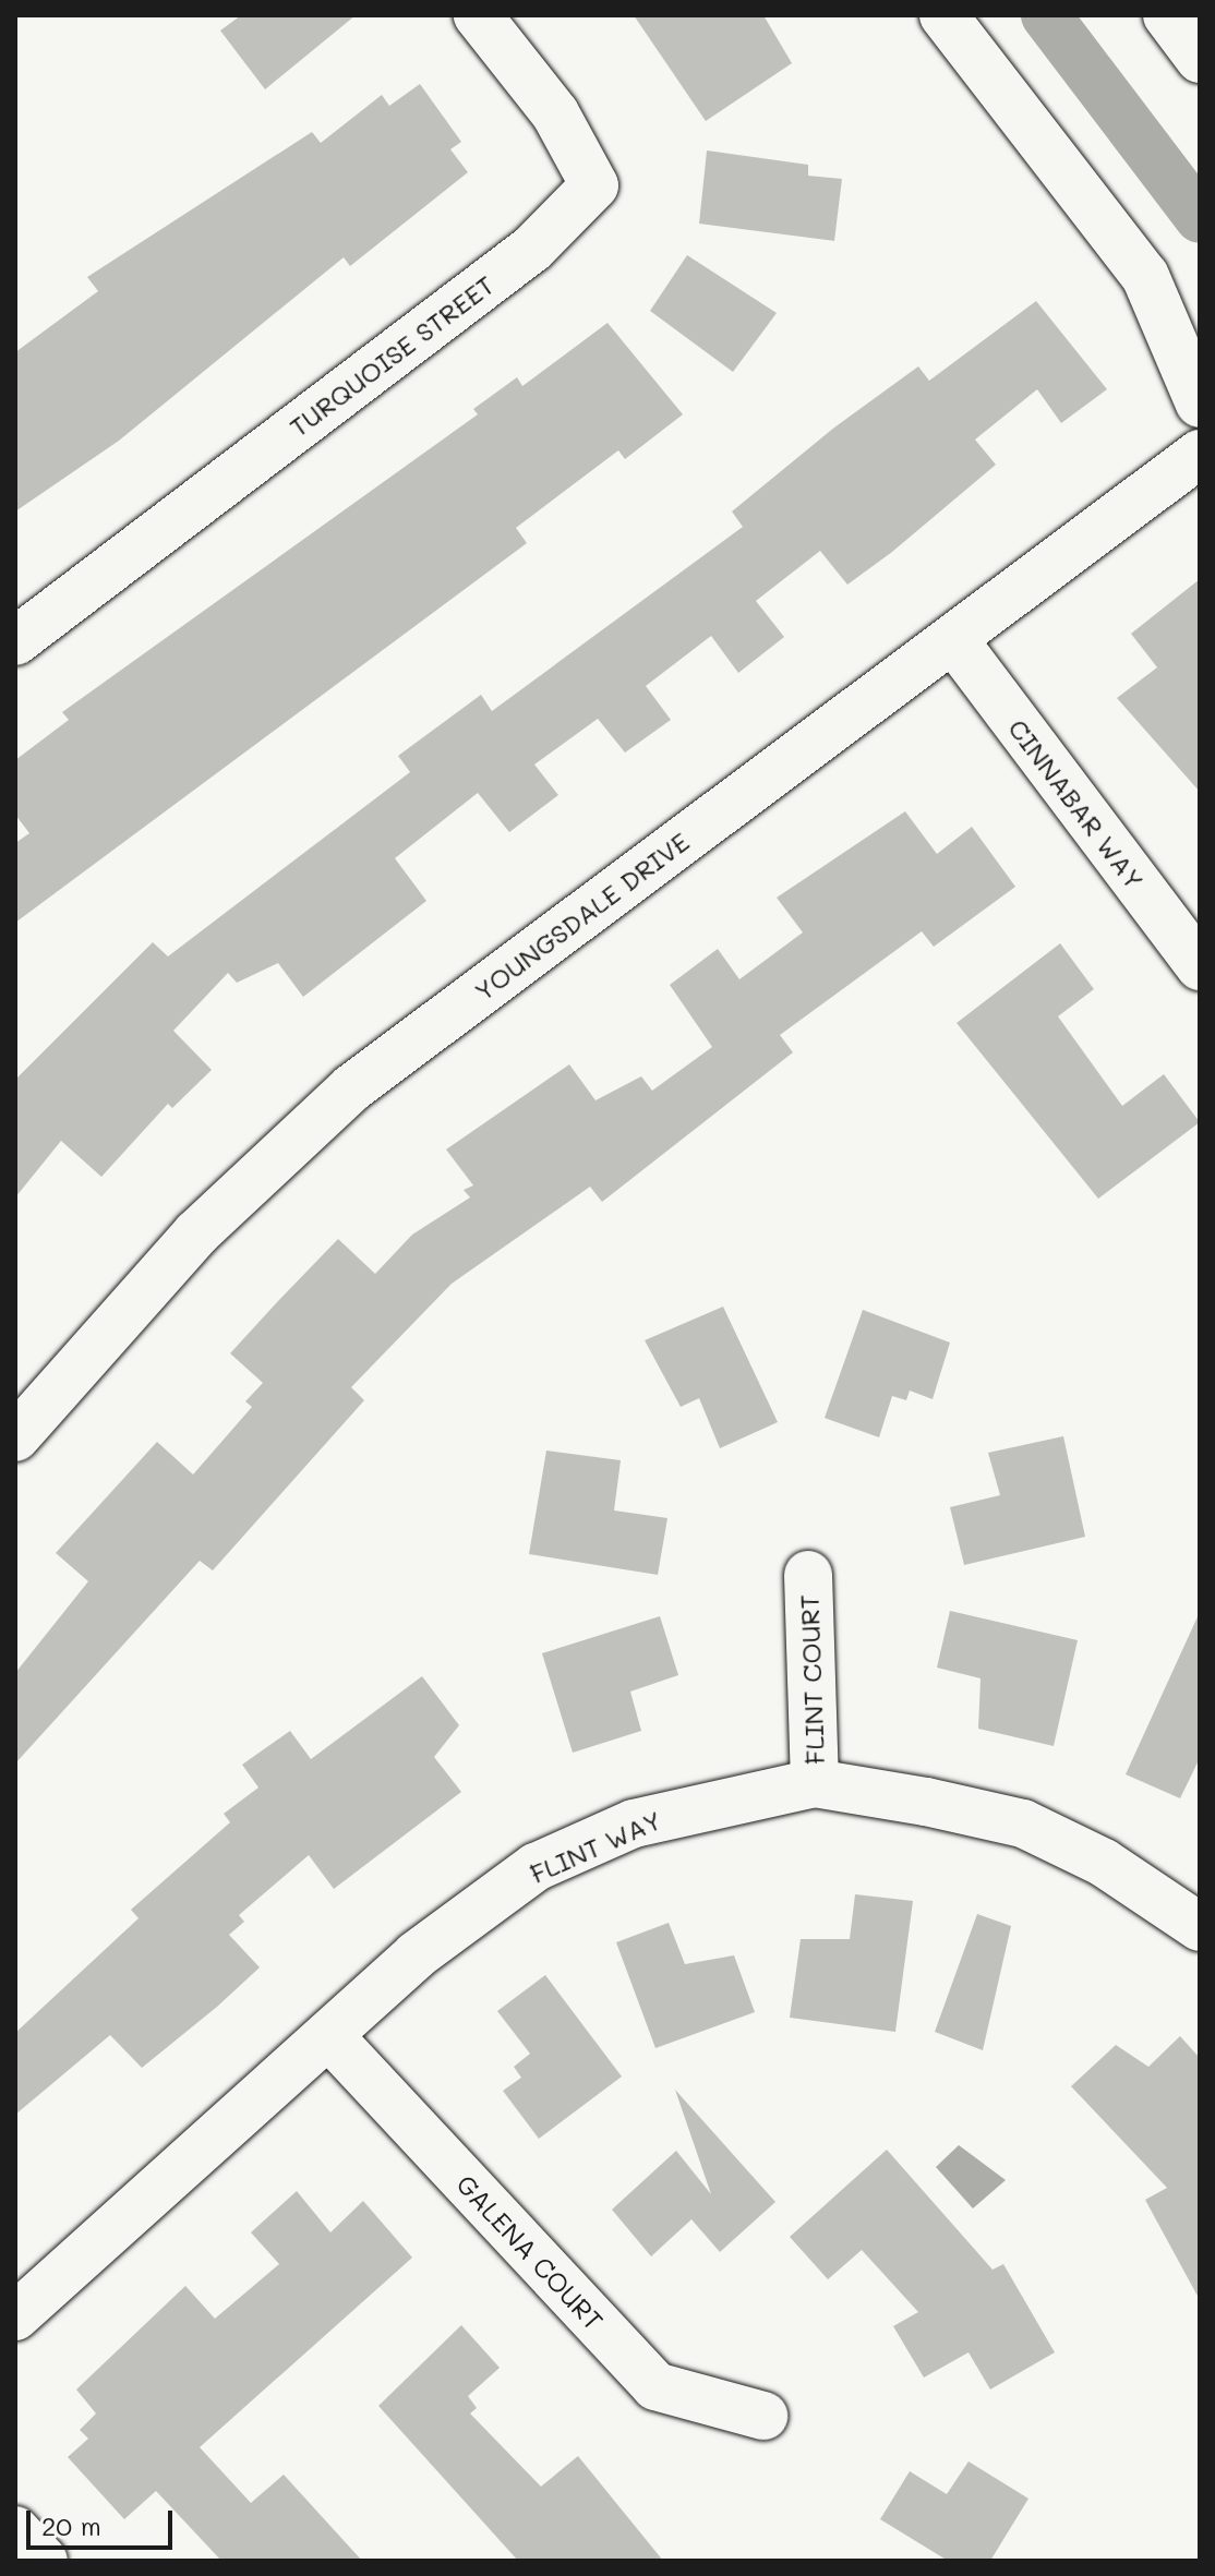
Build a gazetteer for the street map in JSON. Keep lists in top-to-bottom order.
{
  "streets": {
    "street": [
      "TURQUOISE STREET",
      "CINNABAR WAY",
      "YOUNGSDALE DRIVE",
      "FLINT COURT",
      "FLINT WAY",
      "GALENA COURT"
    ]
  },
  "crossings": [
    ["CINNABAR WAY", "YOUNGSDALE DRIVE"],
    ["FLINT COURT", "FLINT WAY"],
    ["FLINT WAY", "GALENA COURT"]
  ],
  "scale_bar": "20 m"
}
